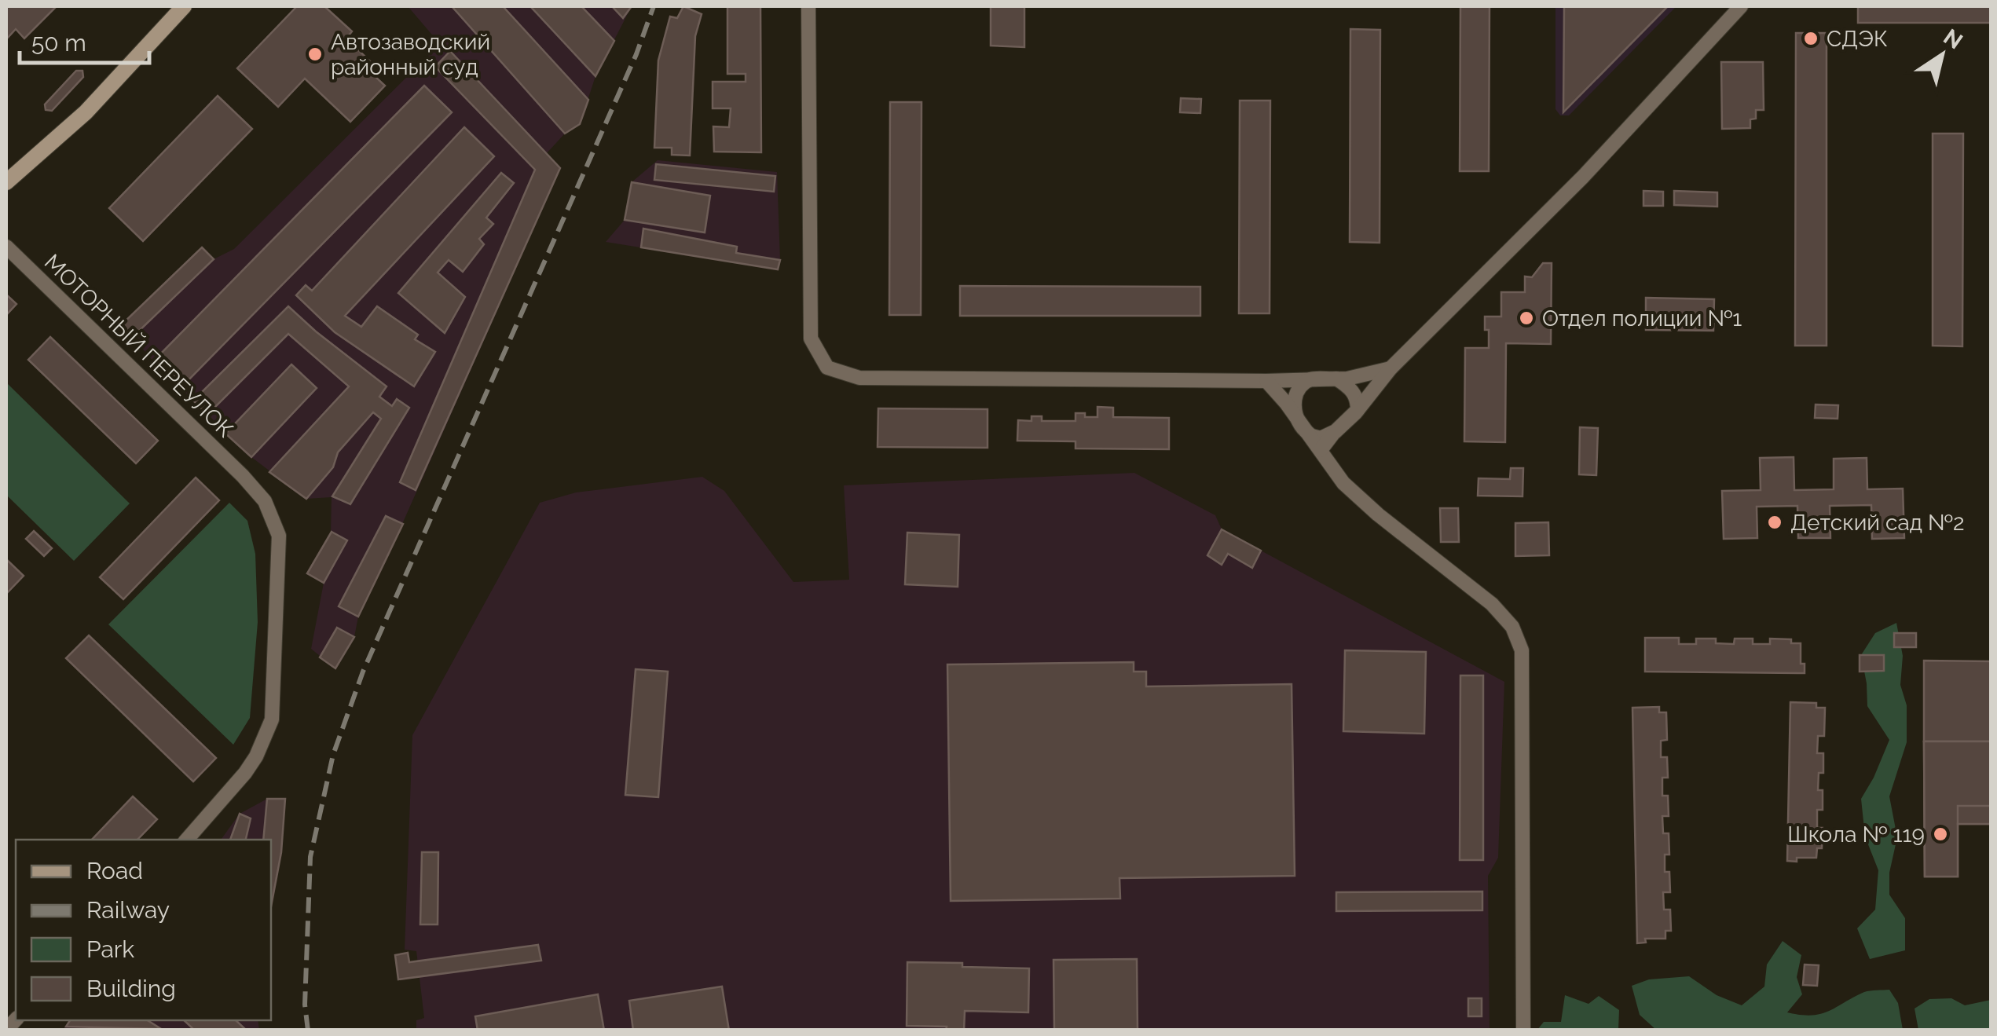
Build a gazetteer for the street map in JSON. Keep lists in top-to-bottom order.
{
  "streets": {
    "street": ["МОТОРНЫЙ ПЕРЕУЛОК"]
  },
  "places": [
    "СДЭК",
    "Автозаводский районный суд",
    "Отдел полиции №1",
    "Детский сад №2",
    "Школа № 119"
  ],
  "legend": [
    "Road",
    "Railway",
    "Park",
    "Building"
  ],
  "scale_bar": "50 m",
  "north": "top right"
}
